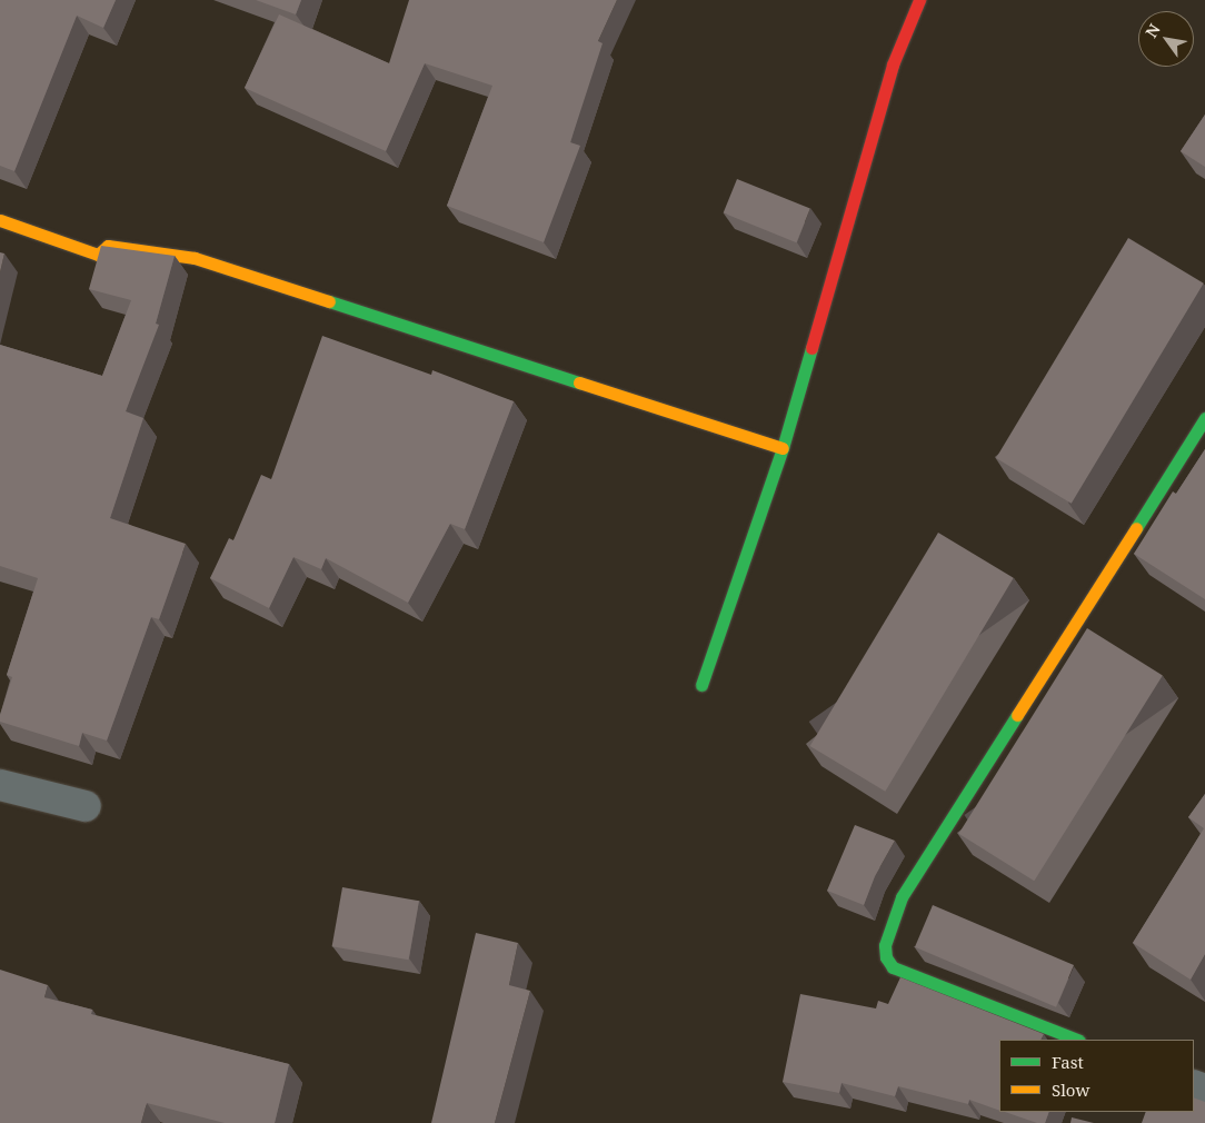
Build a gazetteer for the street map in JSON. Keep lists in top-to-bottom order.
{
  "legend": ["Fast", "Slow"],
  "north": "top left"
}
